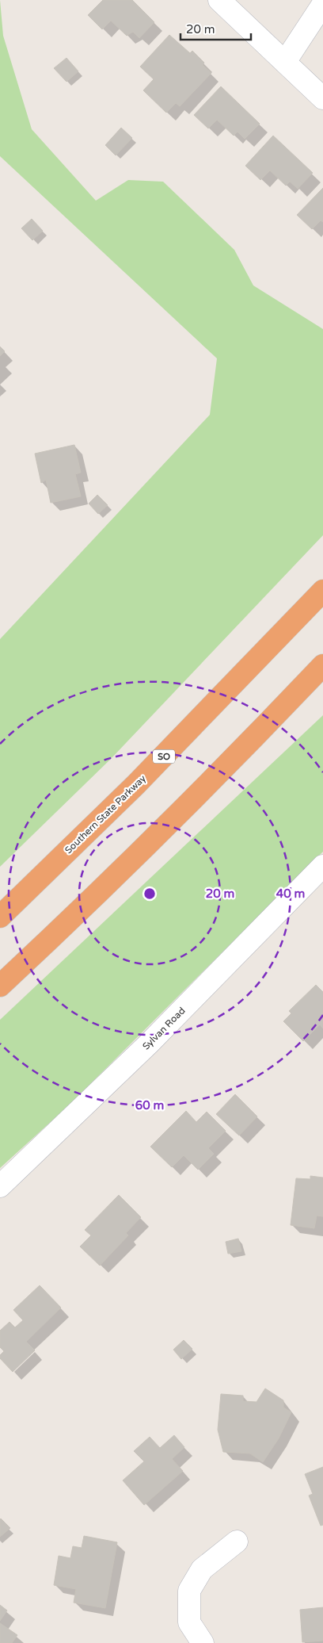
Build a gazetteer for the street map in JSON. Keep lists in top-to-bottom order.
{
  "streets": {
    "highway": ["SO", "Southern State Parkway"],
    "street": ["Sylvan Road"]
  },
  "scale_bar": "20 m",
  "rings": ["20 m", "40 m", "60 m"]
}
